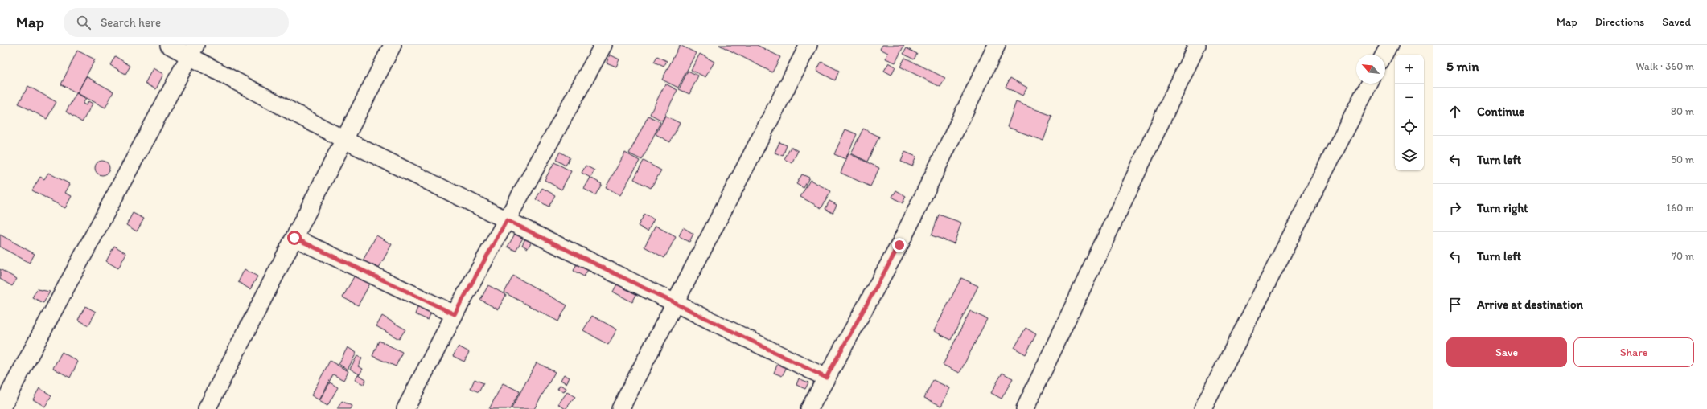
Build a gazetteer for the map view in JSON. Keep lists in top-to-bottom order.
{
  "north": "top left",
  "page": {
    "header": "Map",
    "search": "Search here",
    "nav": ["Map", "Directions", "Saved"],
    "heading": ["5 min", "Walk · 360 m"],
    "map_buttons": ["+", "−"],
    "list": [
      ["Continue", "80 m"],
      ["Turn left", "50 m"],
      ["Turn right", "160 m"],
      ["Turn left", "70 m"],
      "Arrive at destination"
    ],
    "buttons": ["Save", "Share"]
  }
}
